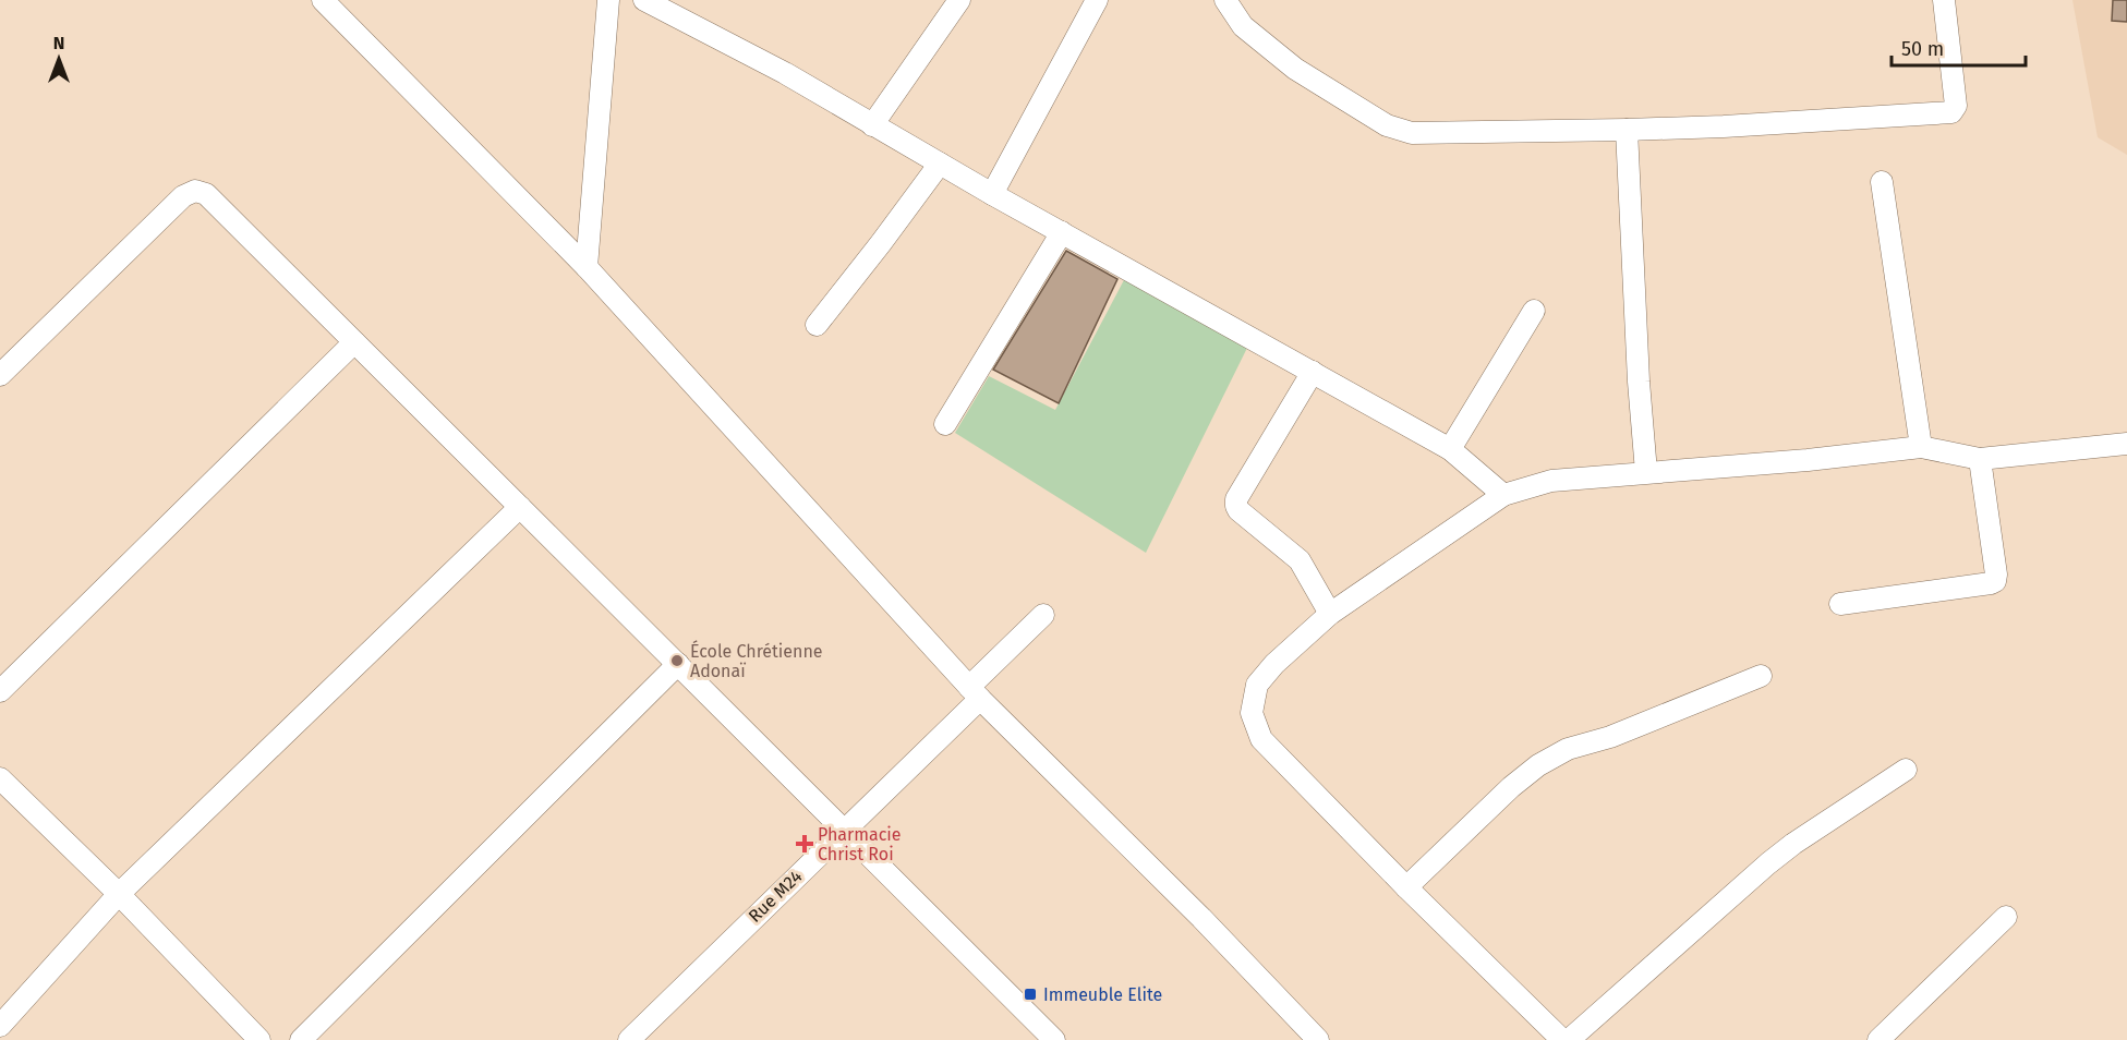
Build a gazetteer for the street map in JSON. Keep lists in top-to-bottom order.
{
  "streets": {
    "street": ["Rue M24"]
  },
  "places": {
    "other": ["École Chrétienne Adonaï"],
    "health": ["Pharmacie Christ Roi"],
    "transit": ["Immeuble Elite"]
  },
  "scale_bar": "50 m",
  "north": "top"
}
